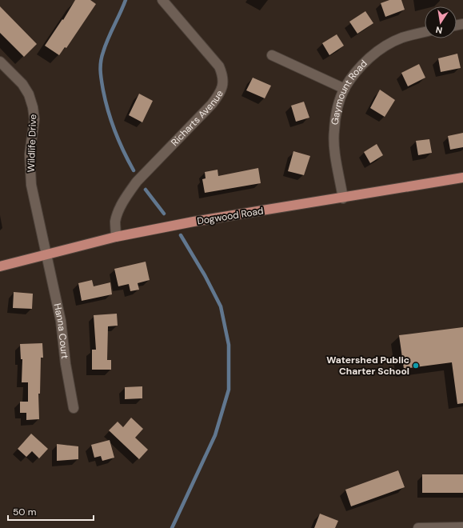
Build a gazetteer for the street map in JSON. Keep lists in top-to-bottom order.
{
  "streets": {
    "main road": ["Dogwood Road"],
    "street": [
      "Gaymount Road",
      "Richarts Avenue",
      "Wildlife Drive",
      "Hanna Court"
    ]
  },
  "crossings": [
    ["Gaymount Road", "Dogwood Road"],
    ["Richarts Avenue", "Dogwood Road"],
    ["Wildlife Drive", "Dogwood Road"],
    ["Wildlife Drive", "Hanna Court"],
    ["Dogwood Road", "Hanna Court"]
  ],
  "places": ["Watershed Public Charter School"],
  "scale_bar": "50 m",
  "north": "bottom"
}
